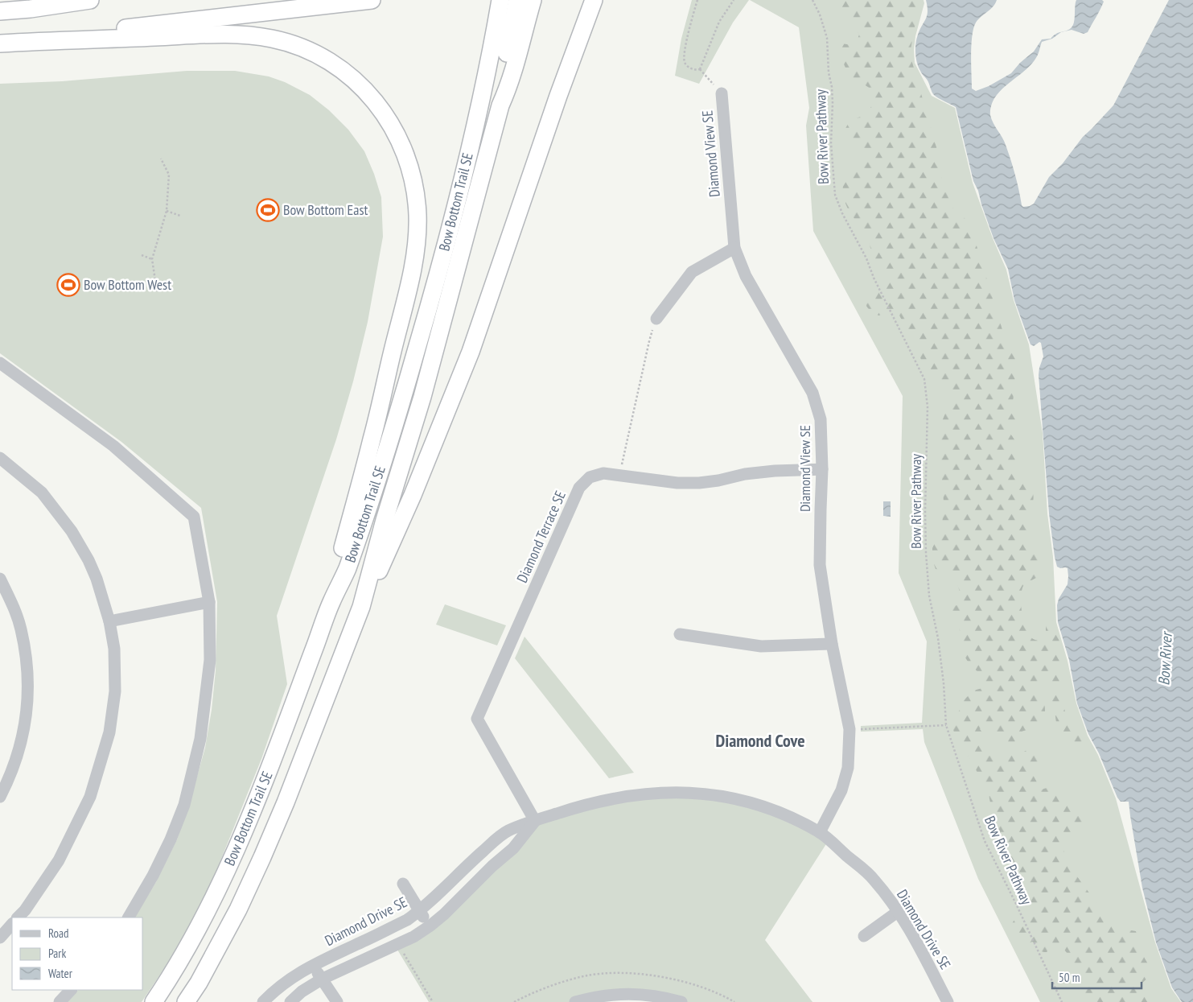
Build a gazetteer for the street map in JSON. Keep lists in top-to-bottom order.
{
  "streets": {
    "highway": ["Bow Bottom Trail SE"],
    "street": ["Diamond View SE", "Diamond Terrace SE", "Diamond Drive SE"],
    "path": ["Bow River Pathway"]
  },
  "crossings": [
    ["Diamond View SE", "Diamond Terrace SE"],
    ["Diamond View SE", "Diamond Drive SE"],
    ["Diamond Terrace SE", "Diamond Drive SE"]
  ],
  "districts": ["Diamond Cove"],
  "water": ["Bow River"],
  "places": {
    "sports": ["Bow Bottom East", "Bow Bottom West"]
  },
  "legend": ["Road", "Park", "Water"],
  "scale_bar": "50 m"
}
